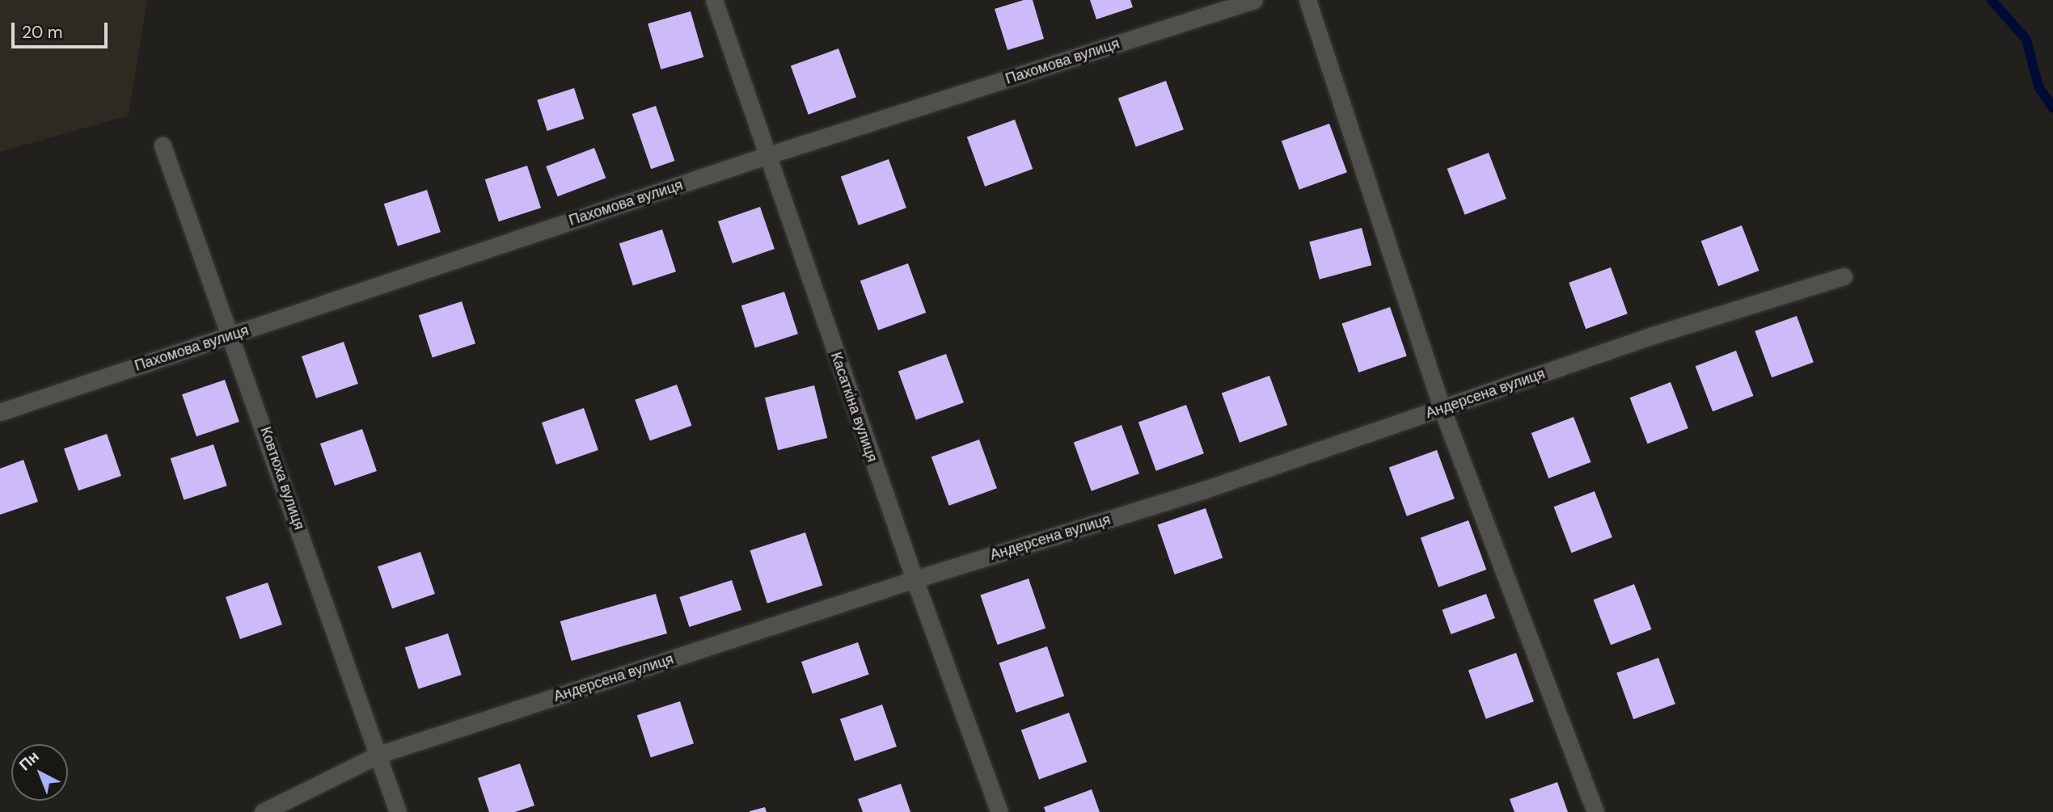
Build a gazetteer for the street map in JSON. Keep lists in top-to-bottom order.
{
  "streets": {
    "street": [
      "Пахомова вулиця",
      "Андерсена вулиця",
      "Касаткіна вулиця",
      "Ковтюха вулиця"
    ]
  },
  "crossings": [
    ["Пахомова вулиця", "Касаткіна вулиця"],
    ["Пахомова вулиця", "Ковтюха вулиця"],
    ["Андерсена вулиця", "Касаткіна вулиця"],
    ["Андерсена вулиця", "Ковтюха вулиця"]
  ],
  "scale_bar": "20 m",
  "north": "top left"
}
